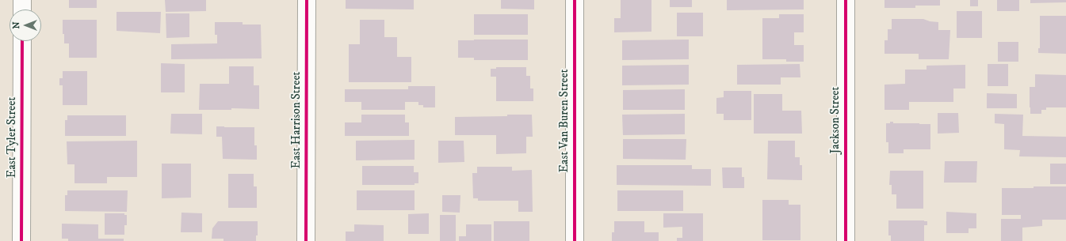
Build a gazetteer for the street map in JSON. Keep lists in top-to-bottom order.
{
  "streets": {
    "street": [
      "East Harrison Street",
      "Jackson Street",
      "East Van Buren Street",
      "East Tyler Street"
    ]
  },
  "north": "left"
}
